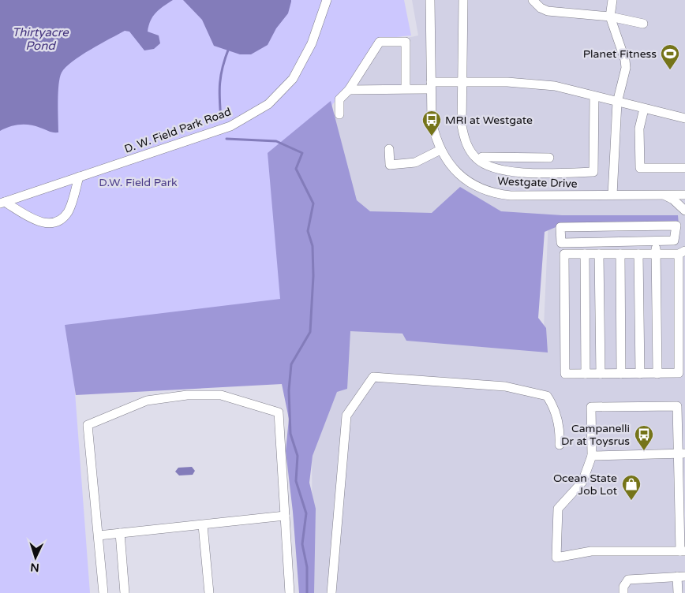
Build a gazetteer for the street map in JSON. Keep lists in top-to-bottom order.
{
  "streets": {
    "street": ["D. W. Field Park Road", "Westgate Drive"]
  },
  "water": ["Thirtyacre Pond"],
  "parks": ["D.W. Field Park"],
  "places": {
    "sports": ["Planet Fitness"],
    "bus stop": ["MRI at Westgate", "Campanelli Dr at Toysrus"],
    "shop": ["Ocean State Job Lot"]
  },
  "north": "bottom"
}
